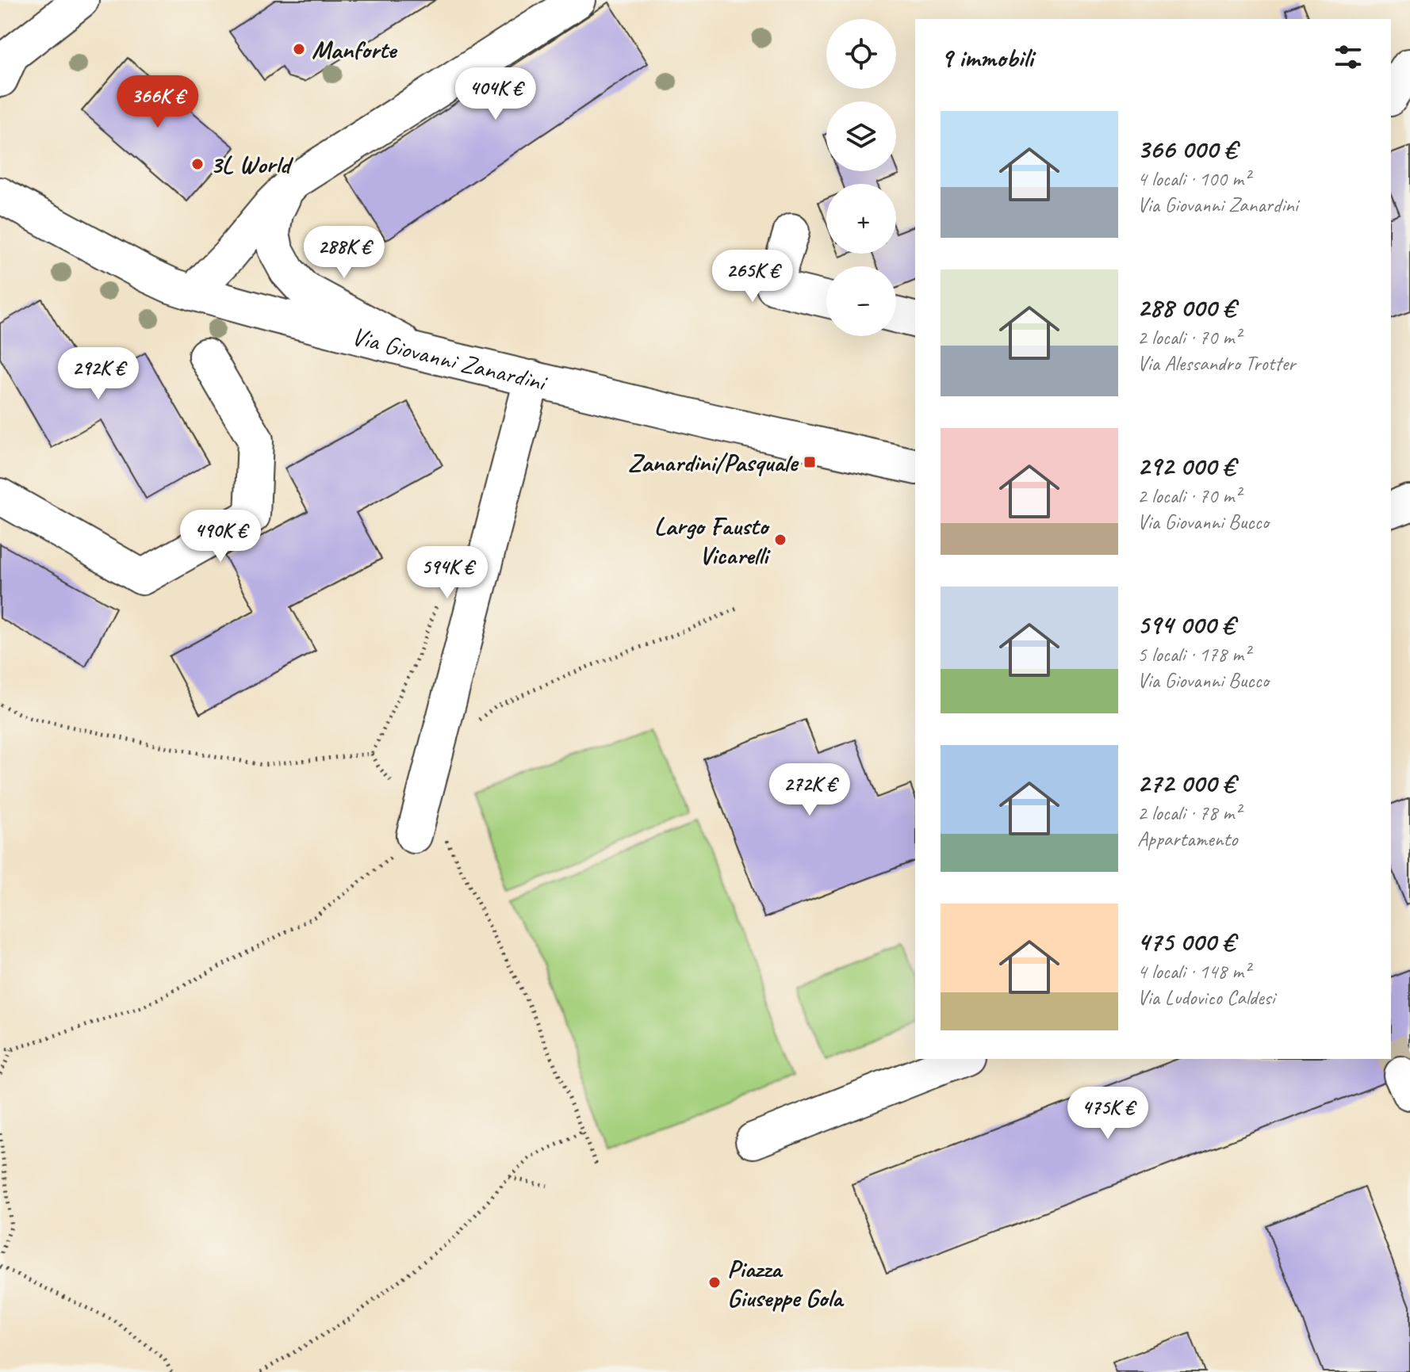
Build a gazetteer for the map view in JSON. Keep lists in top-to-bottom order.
{
  "streets": {
    "street": ["Via Giovanni Zanardini"]
  },
  "places": {
    "other": [
      "Manforte",
      "3L World",
      "Largo Fausto Vicarelli",
      "Piazza Giuseppe Gola"
    ],
    "transit": ["Zanardini/Pasquale"]
  },
  "page": {
    "map_buttons": ["+", "−"],
    "heading": "9 immobili",
    "price": [
      "404K €",
      "366K €",
      "288K €",
      "265K €",
      "292K €",
      "490K €",
      "594K €",
      "272K €",
      "475K €"
    ],
    "list": [
      {
        "name": "366 000 €",
        "note": "4 locali · 100 m² · Via Giovanni Zanardini"
      },
      {
        "name": "288 000 €",
        "note": "2 locali · 70 m² · Via Alessandro Trotter"
      },
      {
        "name": "292 000 €",
        "note": "2 locali · 70 m² · Via Giovanni Bucco"
      },
      {
        "name": "594 000 €",
        "note": "5 locali · 178 m² · Via Giovanni Bucco"
      },
      {
        "name": "272 000 €",
        "note": "2 locali · 78 m² · Appartamento"
      },
      {
        "name": "475 000 €",
        "note": "4 locali · 148 m² · Via Ludovico Caldesi"
      }
    ]
  }
}
